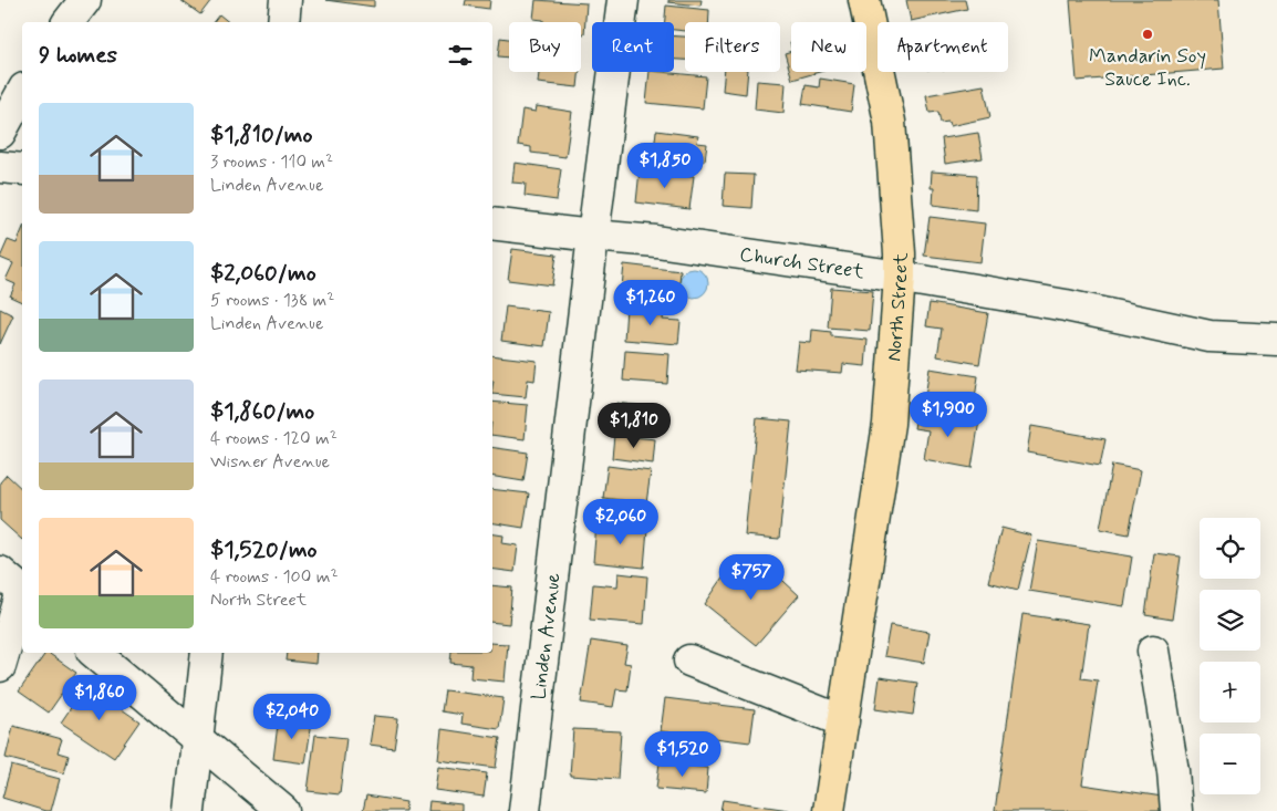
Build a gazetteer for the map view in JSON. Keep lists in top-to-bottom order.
{
  "streets": {
    "main road": ["North Street"],
    "street": ["Church Street", "Linden Avenue"]
  },
  "crossings": [
    ["Church Street", "North Street"],
    ["Church Street", "Linden Avenue"]
  ],
  "places": ["Mandarin Soy Sauce Inc."],
  "page": {
    "chip": [
      "Buy",
      "Rent",
      "Filters",
      "New",
      "Apartment"
    ],
    "heading": "9 homes",
    "list": [
      {
        "name": "$1,810/mo",
        "note": "3 rooms · 110 m² · Linden Avenue"
      },
      {
        "name": "$2,060/mo",
        "note": "5 rooms · 138 m² · Linden Avenue"
      },
      {
        "name": "$1,860/mo",
        "note": "4 rooms · 120 m² · Wisner Avenue"
      },
      {
        "name": "$1,520/mo",
        "note": "4 rooms · 100 m² · North Street"
      }
    ],
    "price": [
      "$1,850",
      "$1,260",
      "$1,900",
      "$1,810",
      "$2,060",
      "$757",
      "$1,860",
      "$2,040",
      "$1,520"
    ],
    "map_buttons": ["+", "−"]
  }
}
